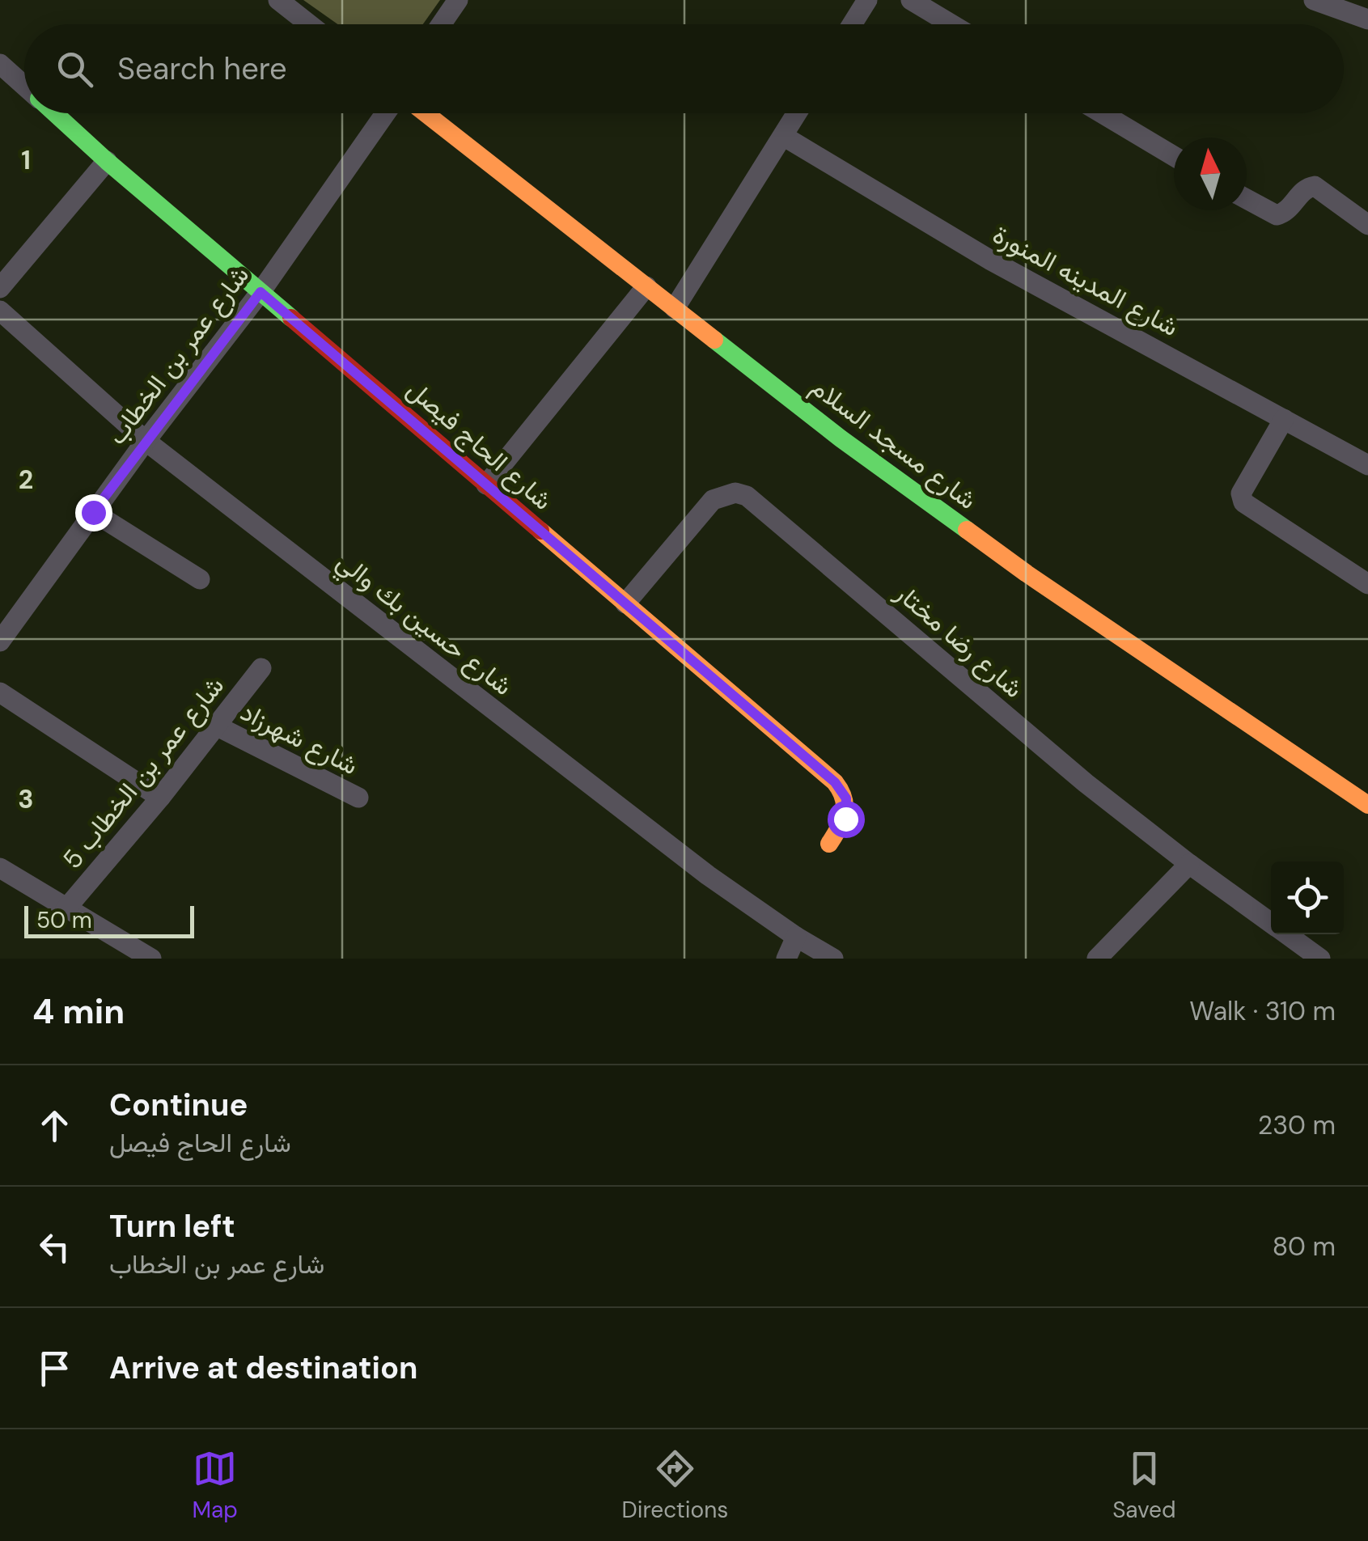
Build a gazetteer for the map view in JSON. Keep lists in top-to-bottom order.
{
  "streets": {
    "street": [
      "شارع المدينه المنورة",
      "شارع عمر بن الخطاب",
      "شارع مسجد السلام",
      "شارع الحاج فيصل",
      "شارع حسين بك والي",
      "شارع رضا مختار",
      "شارع شهرزاد",
      "شارع عمر بن الخطاب 5"
    ]
  },
  "crossings": [
    ["شارع عمر بن الخطاب", "شارع الحاج فيصل"],
    ["شارع عمر بن الخطاب", "شارع حسين بك والي"],
    ["شارع الحاج فيصل", "شارع رضا مختار"],
    ["شارع شهرزاد", "شارع عمر بن الخطاب 5"]
  ],
  "scale_bar": "50 m",
  "north": "top",
  "page": {
    "search": "Search here",
    "scale": "50 m",
    "heading": ["4 min", "Walk · 310 m"],
    "list": [
      ["Continue", "شارع الحاج فيصل", "230 m"],
      ["Turn left", "شارع عمر بن الخطاب", "80 m"],
      "Arrive at destination"
    ],
    "nav": ["Map", "Directions", "Saved"]
  },
  "grid": {
    "rows": ["1", "2", "3"]
  }
}
